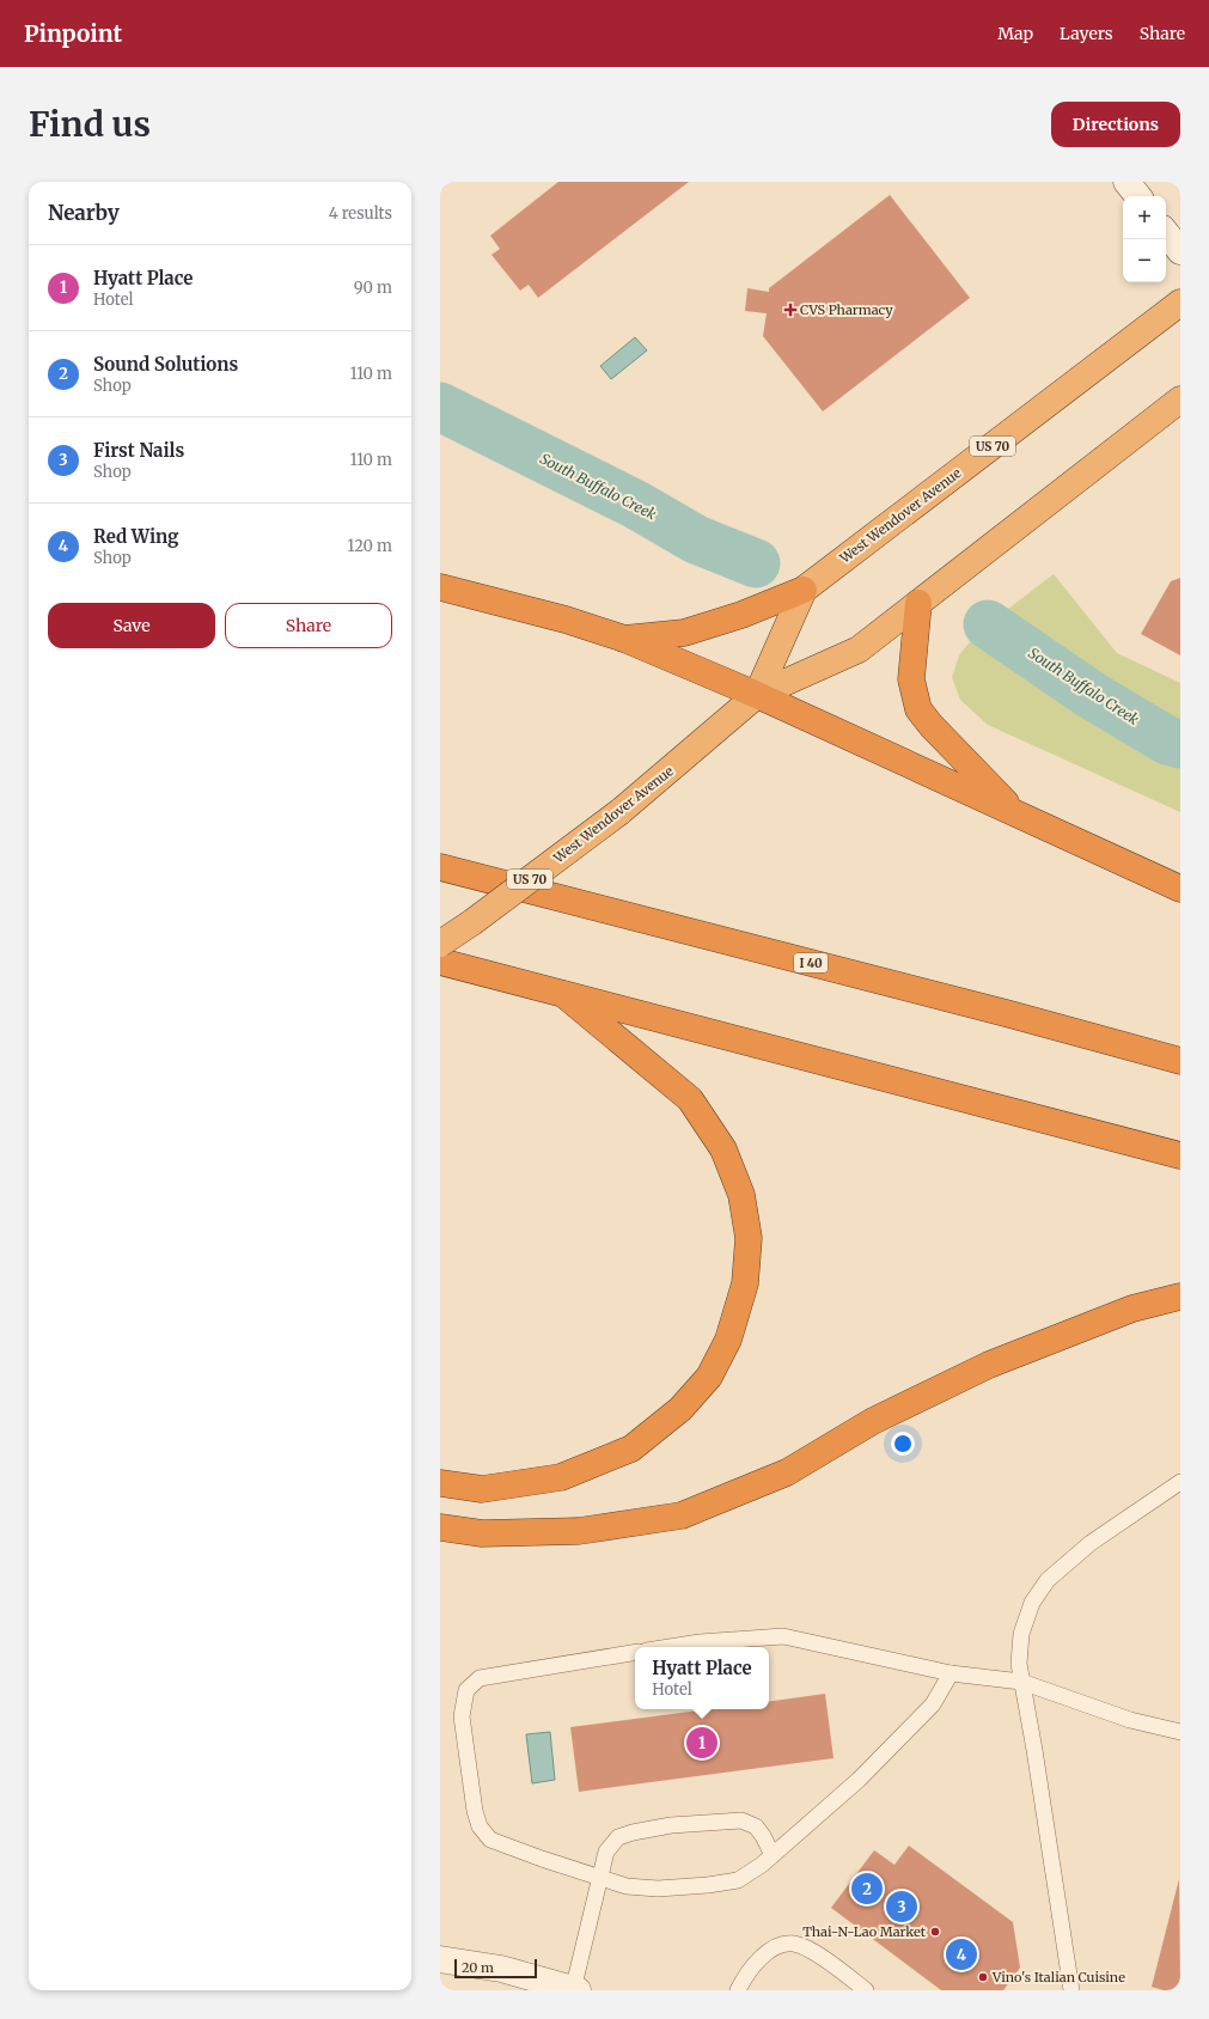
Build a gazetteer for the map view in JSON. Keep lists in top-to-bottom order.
{
  "streets": {
    "highway": ["US 70", "West Wendover Avenue", "I 40"]
  },
  "water": ["South Buffalo Creek"],
  "places": {
    "health": ["CVS Pharmacy"],
    "other": ["Thai-N-Lao Market", "Vino's Italian Cuisine"]
  },
  "scale_bar": "20 m",
  "page": {
    "header": "Pinpoint",
    "nav": ["Map", "Layers", "Share"],
    "buttons": [
      "Directions",
      ["Save", "Share"]
    ],
    "title": "Find us",
    "heading": ["Nearby", "4 results"],
    "map_buttons": ["+", "−"],
    "list": [
      {
        "mark": "1",
        "name": "Hyatt Place",
        "note": "Hotel",
        "value": "90 m"
      },
      {
        "mark": "2",
        "name": "Sound Solutions",
        "note": "Shop",
        "value": "110 m"
      },
      {
        "mark": "3",
        "name": "First Nails",
        "note": "Shop",
        "value": "110 m"
      },
      {
        "mark": "4",
        "name": "Red Wing",
        "note": "Shop",
        "value": "120 m"
      }
    ],
    "popup": ["Hyatt Place", "Hotel"],
    "pins": [
      "1",
      "2",
      "3",
      "4"
    ],
    "scale": "20 m"
  }
}
